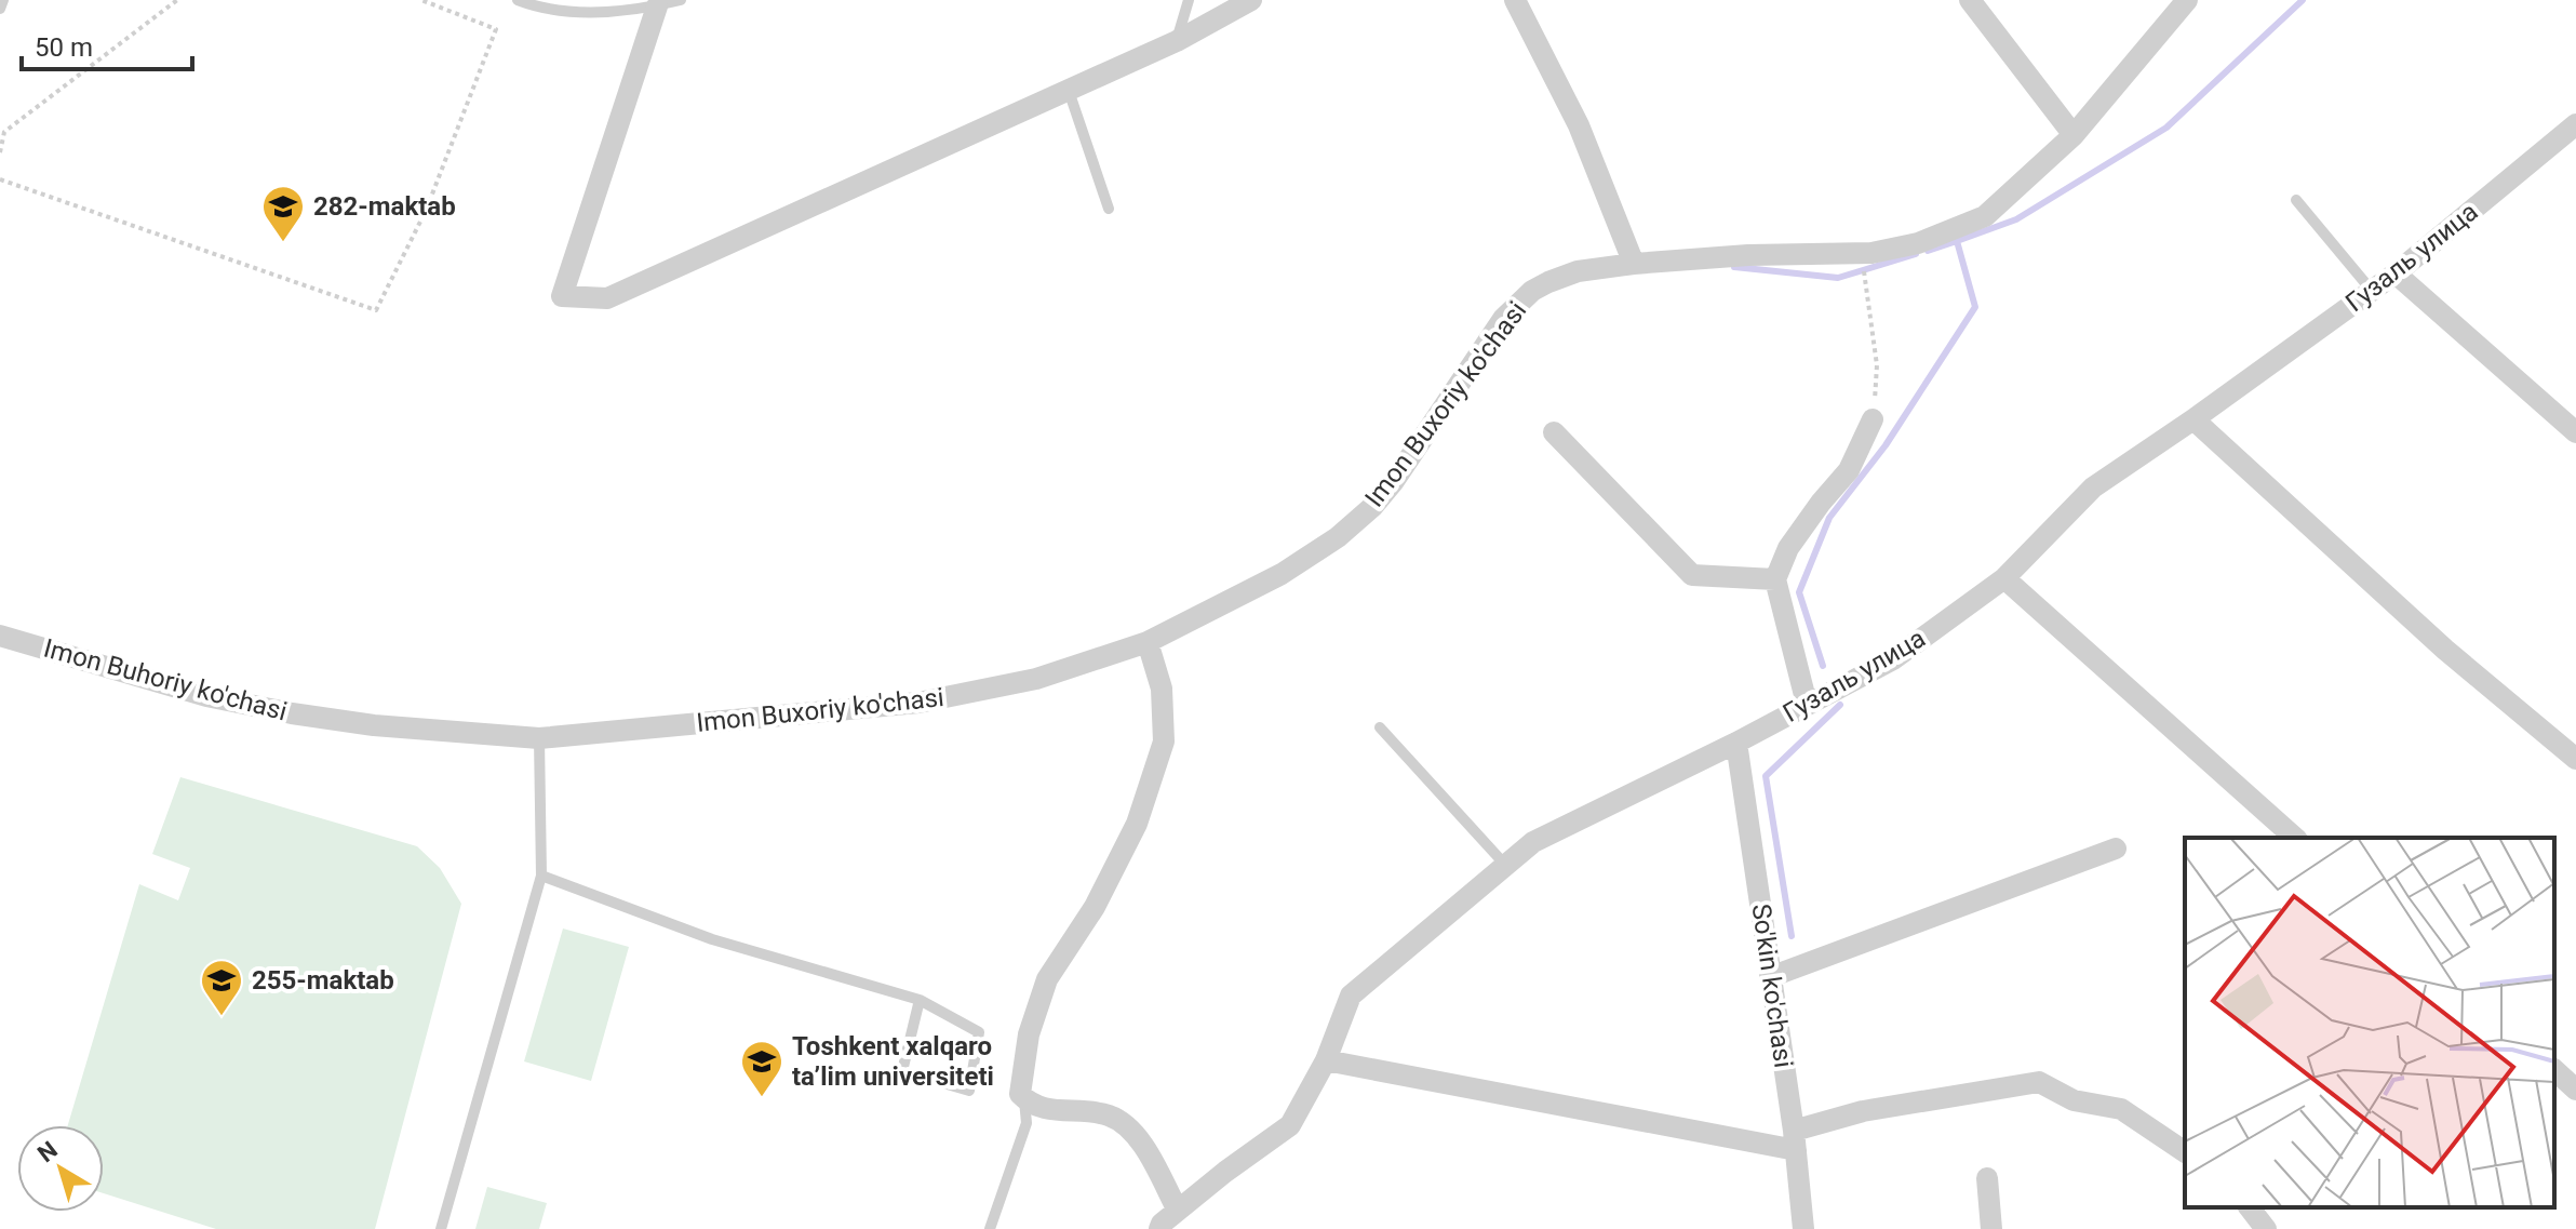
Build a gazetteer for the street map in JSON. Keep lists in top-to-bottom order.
{
  "streets": {
    "street": [
      "Гузаль улица",
      "Imon Buxoriy ko'chasi",
      "Imon Buhoriy ko'chasi",
      "So'kin ko'chasi"
    ]
  },
  "crossings": [
    ["Гузаль улица", "So'kin ko'chasi"],
    ["Imon Buxoriy ko'chasi", "Imon Buhoriy ko'chasi"]
  ],
  "places": {
    "school or university": ["282-maktab", "255-maktab", "Toshkent xalqaro ta’lim universiteti"]
  },
  "scale_bar": "50 m",
  "north": "top left"
}
